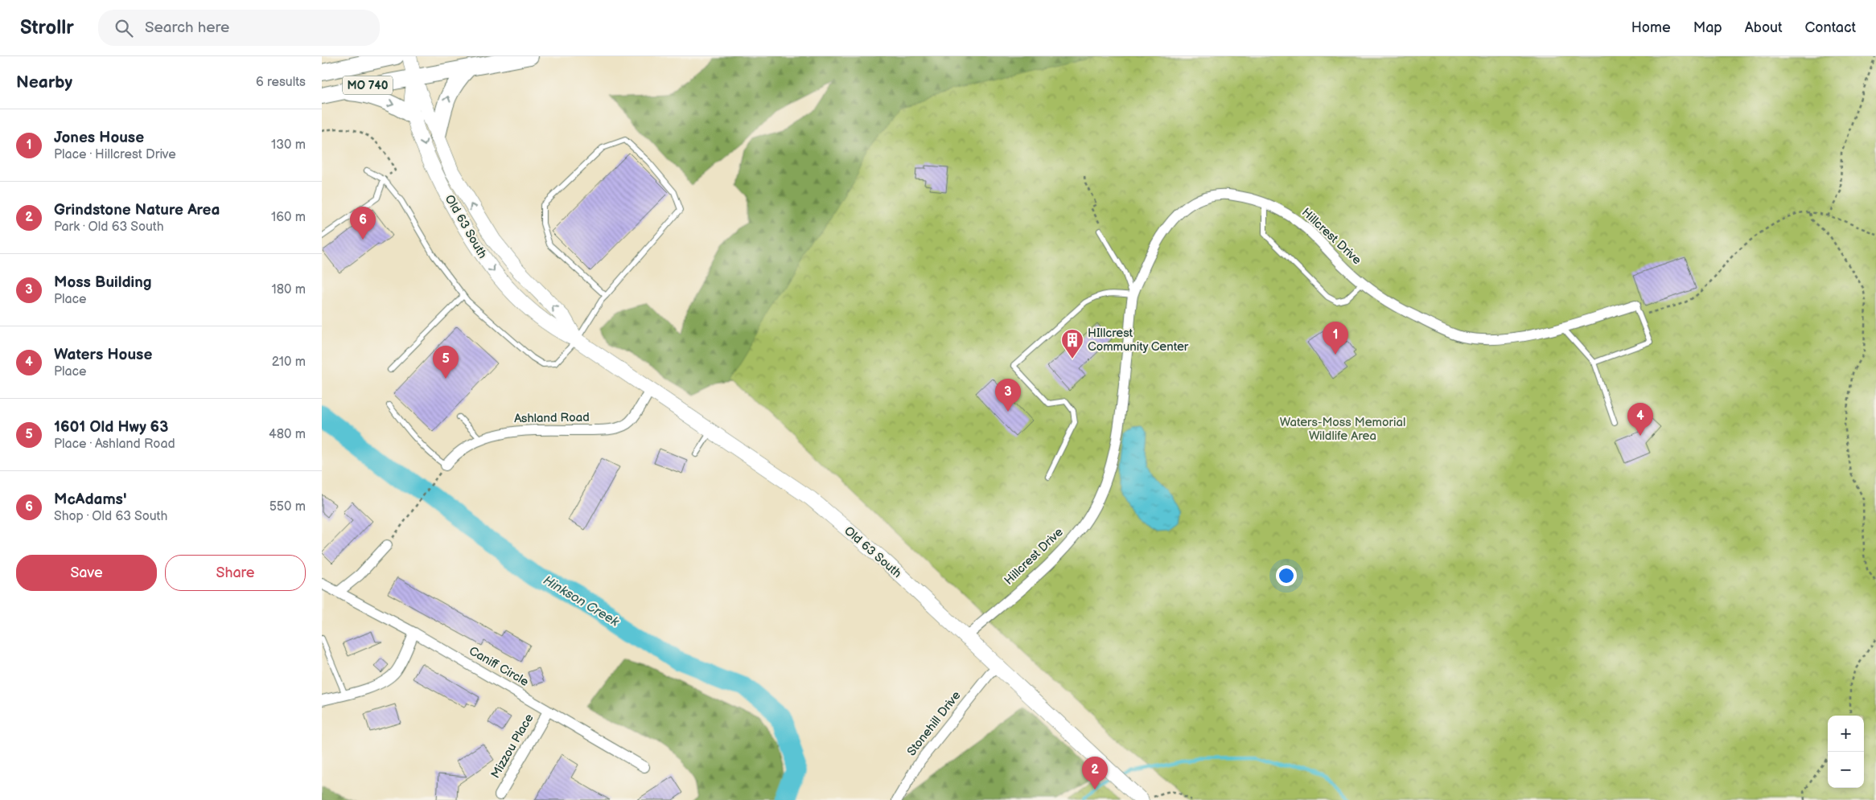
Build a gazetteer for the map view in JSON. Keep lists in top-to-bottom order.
{
  "streets": {
    "main road": ["MO 740", "Old 63 South"],
    "street": [
      "Hillcrest Drive",
      "Ashland Road",
      "Caniff Circle",
      "Stonehill Drive",
      "Mizzou Place"
    ]
  },
  "crossings": [
    ["MO 740", "Old 63 South"],
    ["Old 63 South", "Hillcrest Drive"],
    ["Old 63 South", "Ashland Road"],
    ["Old 63 South", "Stonehill Drive"],
    ["Caniff Circle", "Mizzou Place"]
  ],
  "water": ["Hinkson Creek"],
  "parks": ["Waters-Moss Memorial Wildlife Area"],
  "places": {
    "building": ["HIllcrest Community Center"]
  },
  "page": {
    "header": "Strollr",
    "search": "Search here",
    "nav": [
      "Home",
      "Map",
      "About",
      "Contact"
    ],
    "heading": ["Nearby", "6 results"],
    "list": [
      {
        "mark": "1",
        "name": "Jones House",
        "note": "Place · Hillcrest Drive",
        "value": "130 m"
      },
      {
        "mark": "2",
        "name": "Grindstone Nature Area",
        "note": "Park · Old 63 South",
        "value": "160 m"
      },
      {
        "mark": "3",
        "name": "Moss Building",
        "note": "Place",
        "value": "180 m"
      },
      {
        "mark": "4",
        "name": "Waters House",
        "note": "Place",
        "value": "210 m"
      },
      {
        "mark": "5",
        "name": "1601 Old Hwy 63",
        "note": "Place · Ashland Road",
        "value": "480 m"
      },
      {
        "mark": "6",
        "name": "McAdams'",
        "note": "Shop · Old 63 South",
        "value": "550 m"
      }
    ],
    "pins": [
      "6",
      "1",
      "5",
      "3",
      "4",
      "2"
    ],
    "buttons": ["Save", "Share"],
    "map_buttons": ["+", "−"]
  }
}
